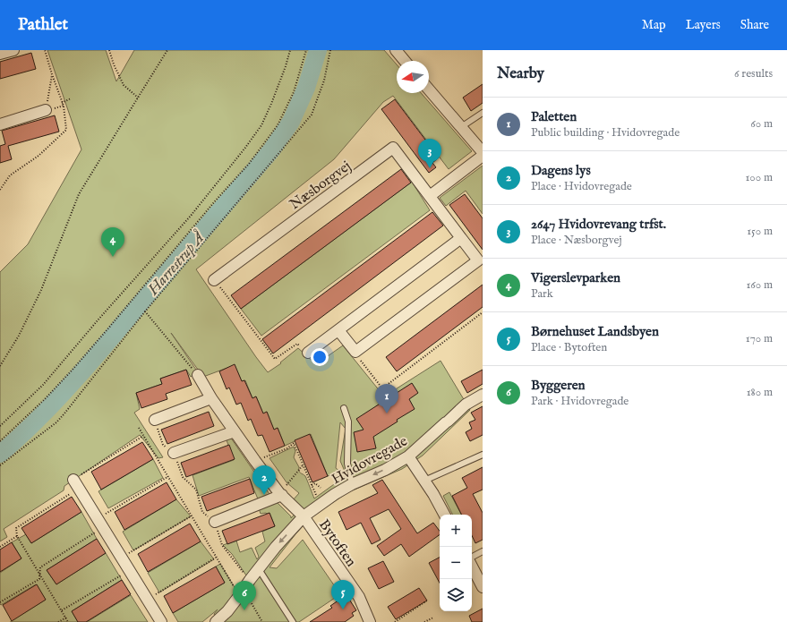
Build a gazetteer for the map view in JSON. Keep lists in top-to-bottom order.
{
  "streets": {
    "street": ["Næsborgvej", "Hvidovregade", "Bytoften"]
  },
  "crossings": [
    ["Hvidovregade", "Bytoften"]
  ],
  "water": ["Harrestrup Å"],
  "north": "left",
  "page": {
    "header": "Pathlet",
    "nav": ["Map", "Layers", "Share"],
    "heading": ["Nearby", "6 results"],
    "list": [
      {
        "mark": "1",
        "name": "Paletten",
        "note": "Public building · Hvidovregade",
        "value": "60 m"
      },
      {
        "mark": "2",
        "name": "Dagens lys",
        "note": "Place · Hvidovregade",
        "value": "100 m"
      },
      {
        "mark": "3",
        "name": "2647 Hvidovrevang trfst.",
        "note": "Place · Næsborgvej",
        "value": "150 m"
      },
      {
        "mark": "4",
        "name": "Vigerslevparken",
        "note": "Park",
        "value": "160 m"
      },
      {
        "mark": "5",
        "name": "Børnehuset Landsbyen",
        "note": "Place · Bytoften",
        "value": "170 m"
      },
      {
        "mark": "6",
        "name": "Byggeren",
        "note": "Park · Hvidovregade",
        "value": "180 m"
      }
    ],
    "pins": [
      "3",
      "4",
      "1",
      "2",
      "5",
      "6"
    ],
    "map_buttons": ["+", "−"]
  }
}
